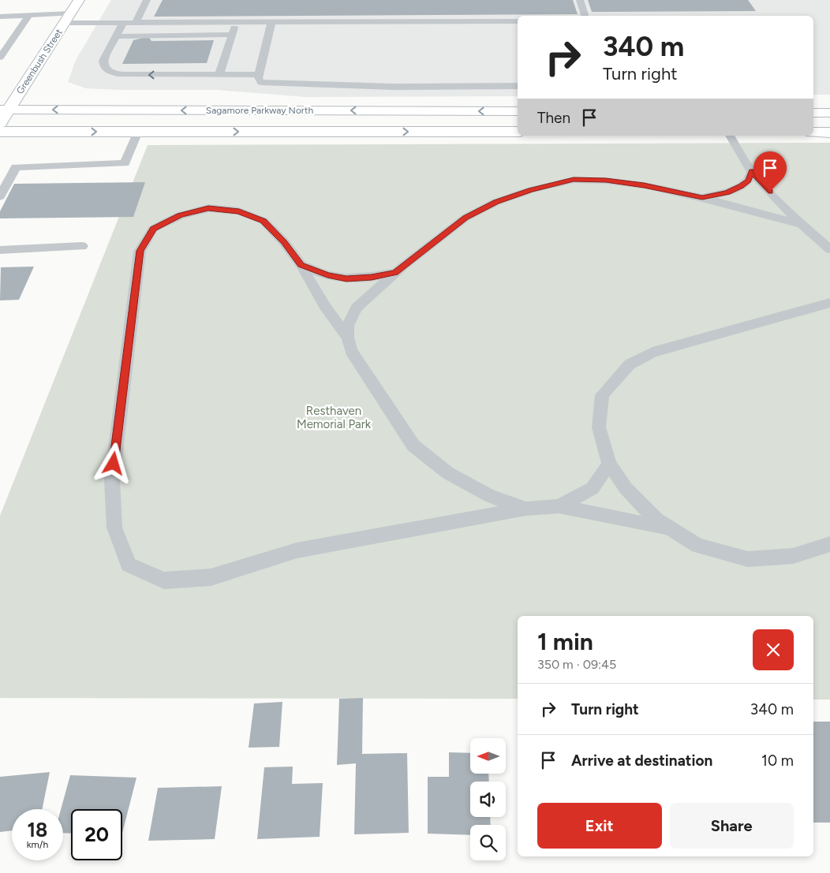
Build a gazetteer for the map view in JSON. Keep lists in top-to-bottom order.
{
  "streets": {
    "main road": ["Greenbush Street", "Sagamore Parkway North"]
  },
  "crossings": [
    ["Greenbush Street", "Sagamore Parkway North"]
  ],
  "parks": ["Resthaven Memorial Park"],
  "north": "left",
  "page": {
    "turn": ["340 m", "Turn right"],
    "then": "Then",
    "heading": ["1 min", "350 m · 09:45"],
    "list": [
      {
        "name": "Turn right",
        "value": "340 m"
      },
      {
        "name": "Arrive at destination",
        "value": "10 m"
      }
    ],
    "buttons": ["Exit", "Share"],
    "speed": "18 km/h",
    "limit": "20"
  }
}
